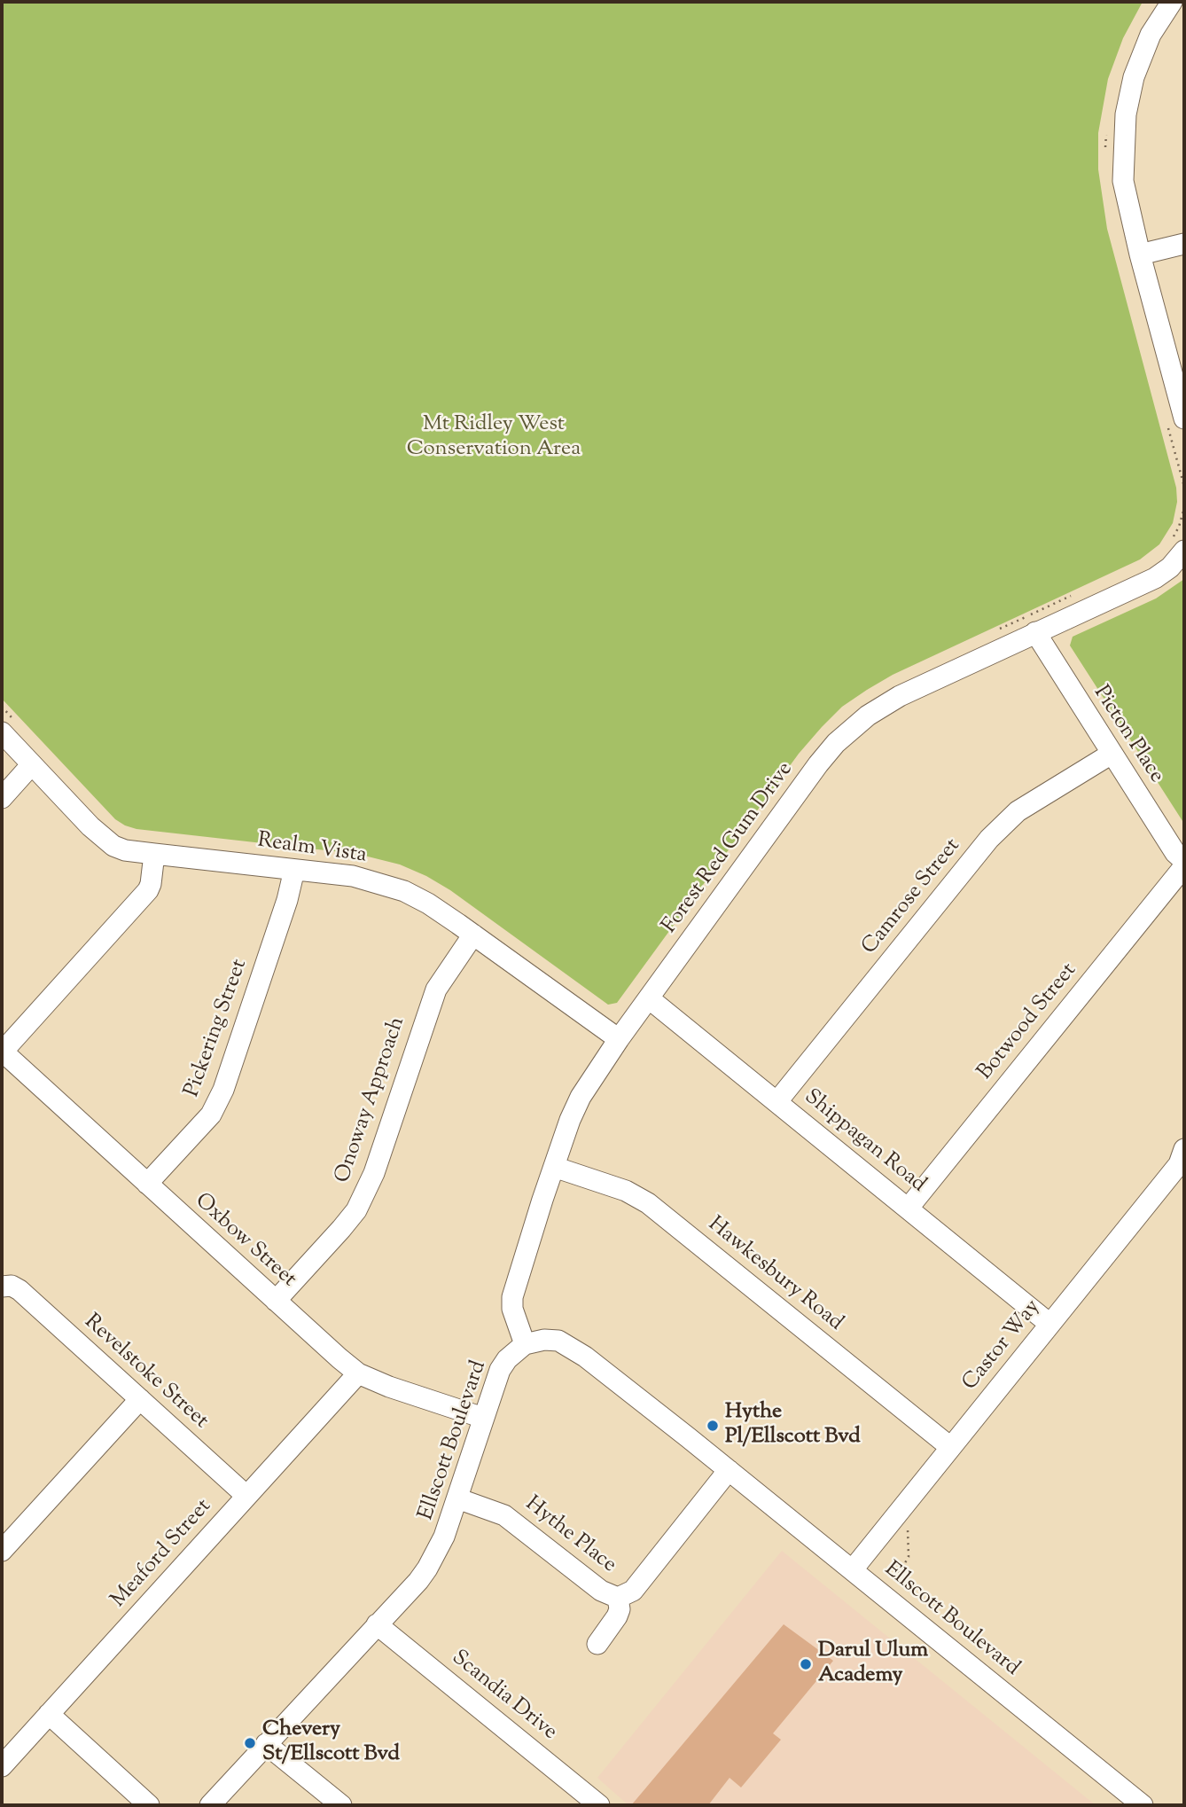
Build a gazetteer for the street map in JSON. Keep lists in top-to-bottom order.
{
  "streets": {
    "street": [
      "Picton Place",
      "Forest Red Gum Drive",
      "Realm Vista",
      "Camrose Street",
      "Botwood Street",
      "Pickering Street",
      "Onoway Approach",
      "Shippagan Road",
      "Oxbow Street",
      "Hawkesbury Road",
      "Castor Way",
      "Revelstoke Street",
      "Ellscott Boulevard",
      "Hythe Place",
      "Meaford Street",
      "Scandia Drive"
    ]
  },
  "crossings": [
    ["Picton Place", "Forest Red Gum Drive"],
    ["Picton Place", "Camrose Street"],
    ["Forest Red Gum Drive", "Realm Vista"],
    ["Forest Red Gum Drive", "Shippagan Road"],
    ["Forest Red Gum Drive", "Hawkesbury Road"],
    ["Forest Red Gum Drive", "Ellscott Boulevard"],
    ["Realm Vista", "Pickering Street"],
    ["Realm Vista", "Onoway Approach"],
    ["Camrose Street", "Shippagan Road"],
    ["Botwood Street", "Shippagan Road"],
    ["Pickering Street", "Oxbow Street"],
    ["Onoway Approach", "Oxbow Street"],
    ["Shippagan Road", "Castor Way"],
    ["Oxbow Street", "Ellscott Boulevard"],
    ["Oxbow Street", "Meaford Street"],
    ["Hawkesbury Road", "Castor Way"],
    ["Castor Way", "Ellscott Boulevard"],
    ["Revelstoke Street", "Meaford Street"],
    ["Ellscott Boulevard", "Hythe Place"],
    ["Ellscott Boulevard", "Scandia Drive"]
  ],
  "parks": ["Mt Ridley West Conservation Area"],
  "places": ["Hythe Pl/Ellscott Bvd", "Darul Ulum Academy", "Chevery St/Ellscott Bvd"]
}
